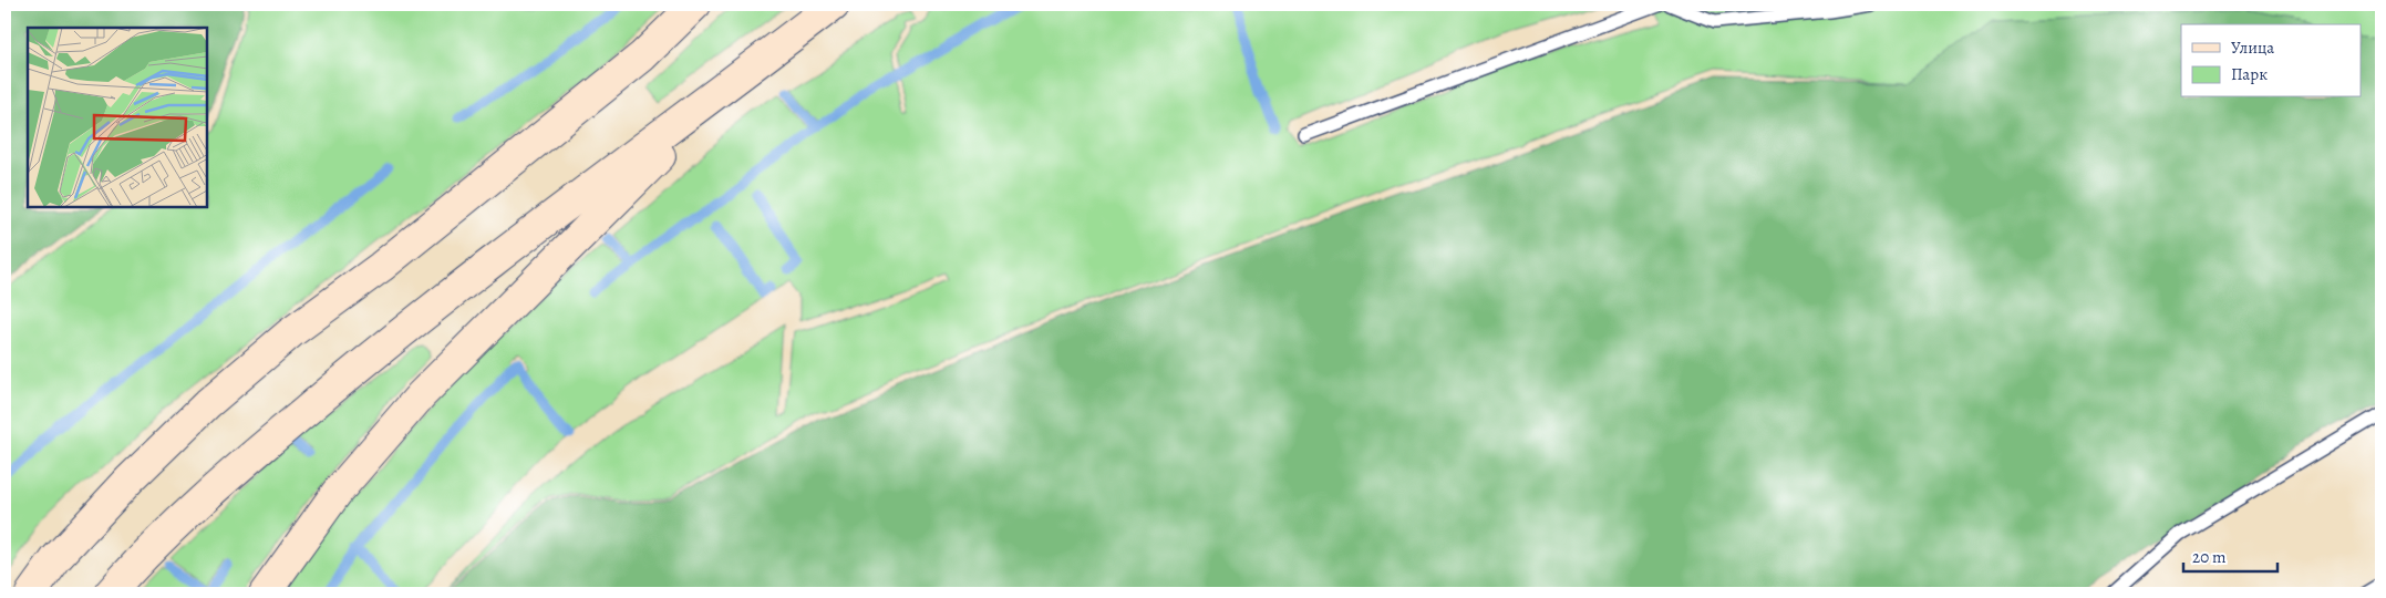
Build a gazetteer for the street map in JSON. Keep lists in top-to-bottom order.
{
  "legend": ["Улица", "Парк"],
  "scale_bar": "20 m"
}
